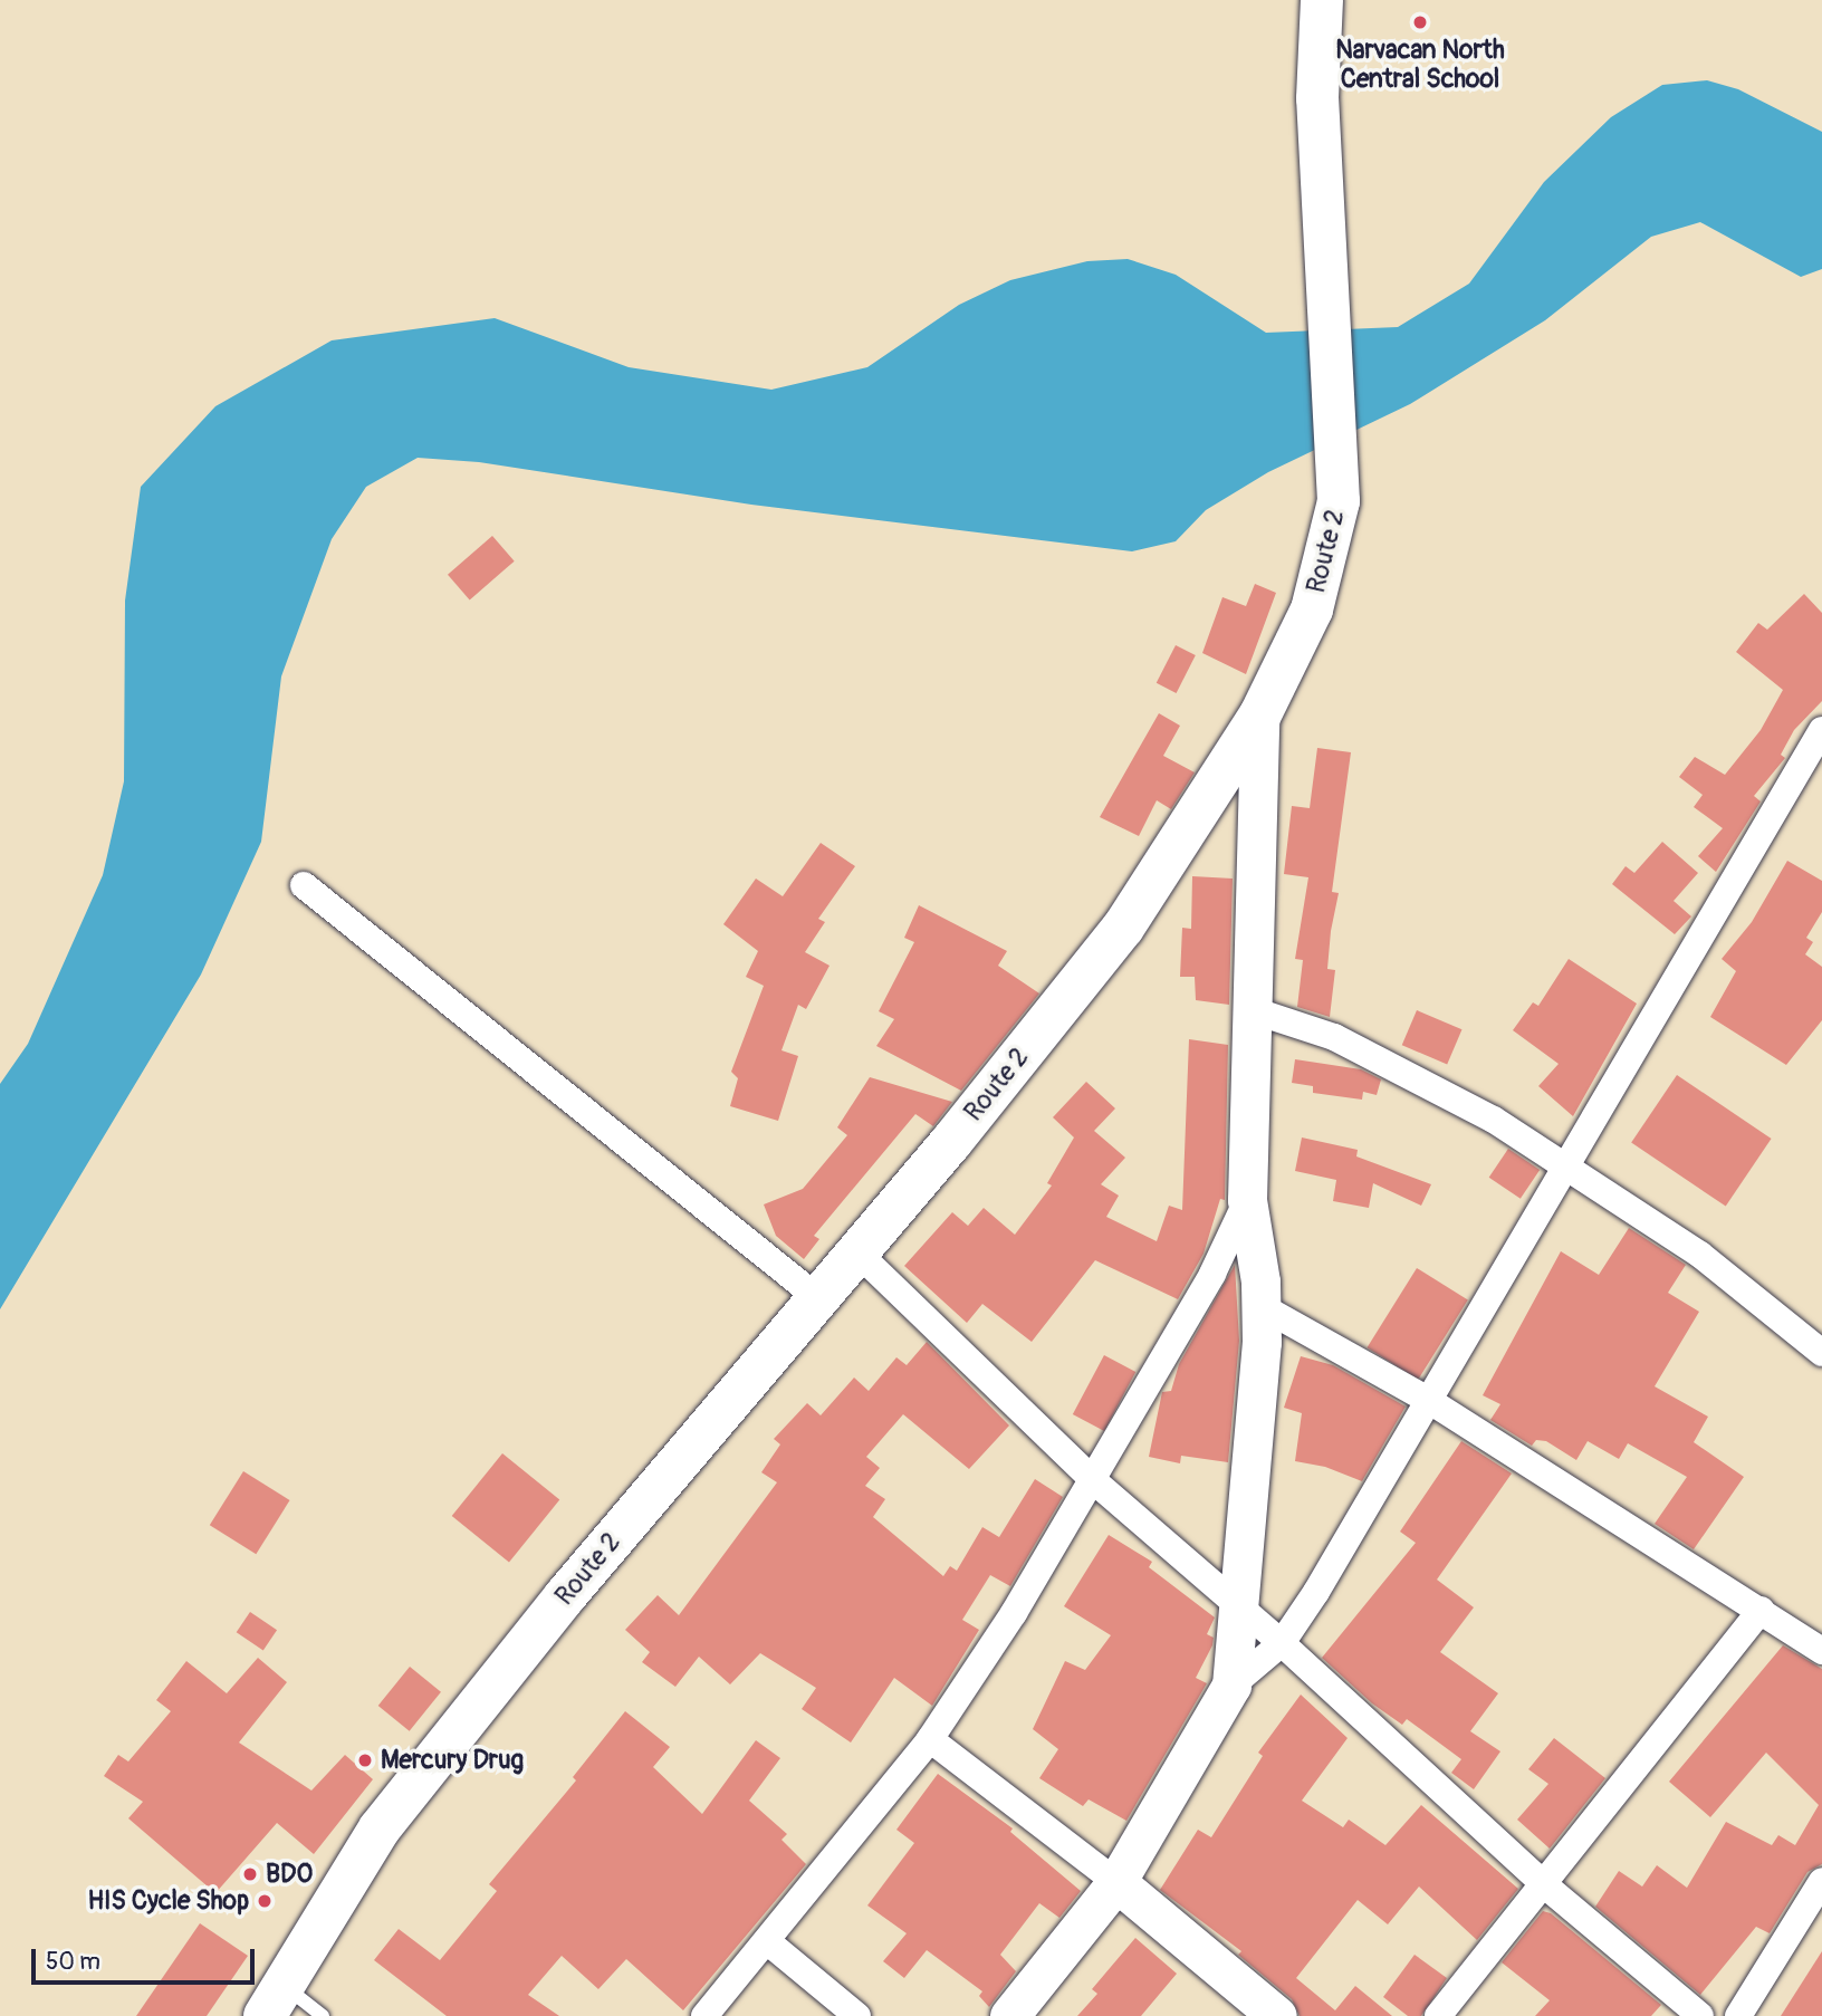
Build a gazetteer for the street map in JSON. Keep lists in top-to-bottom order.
{
  "streets": {
    "highway": ["Route 2"]
  },
  "places": [
    "Narvacan North Central School",
    "Mercury Drug",
    "BDO",
    "HIS Cycle Shop"
  ],
  "scale_bar": "50 m"
}
